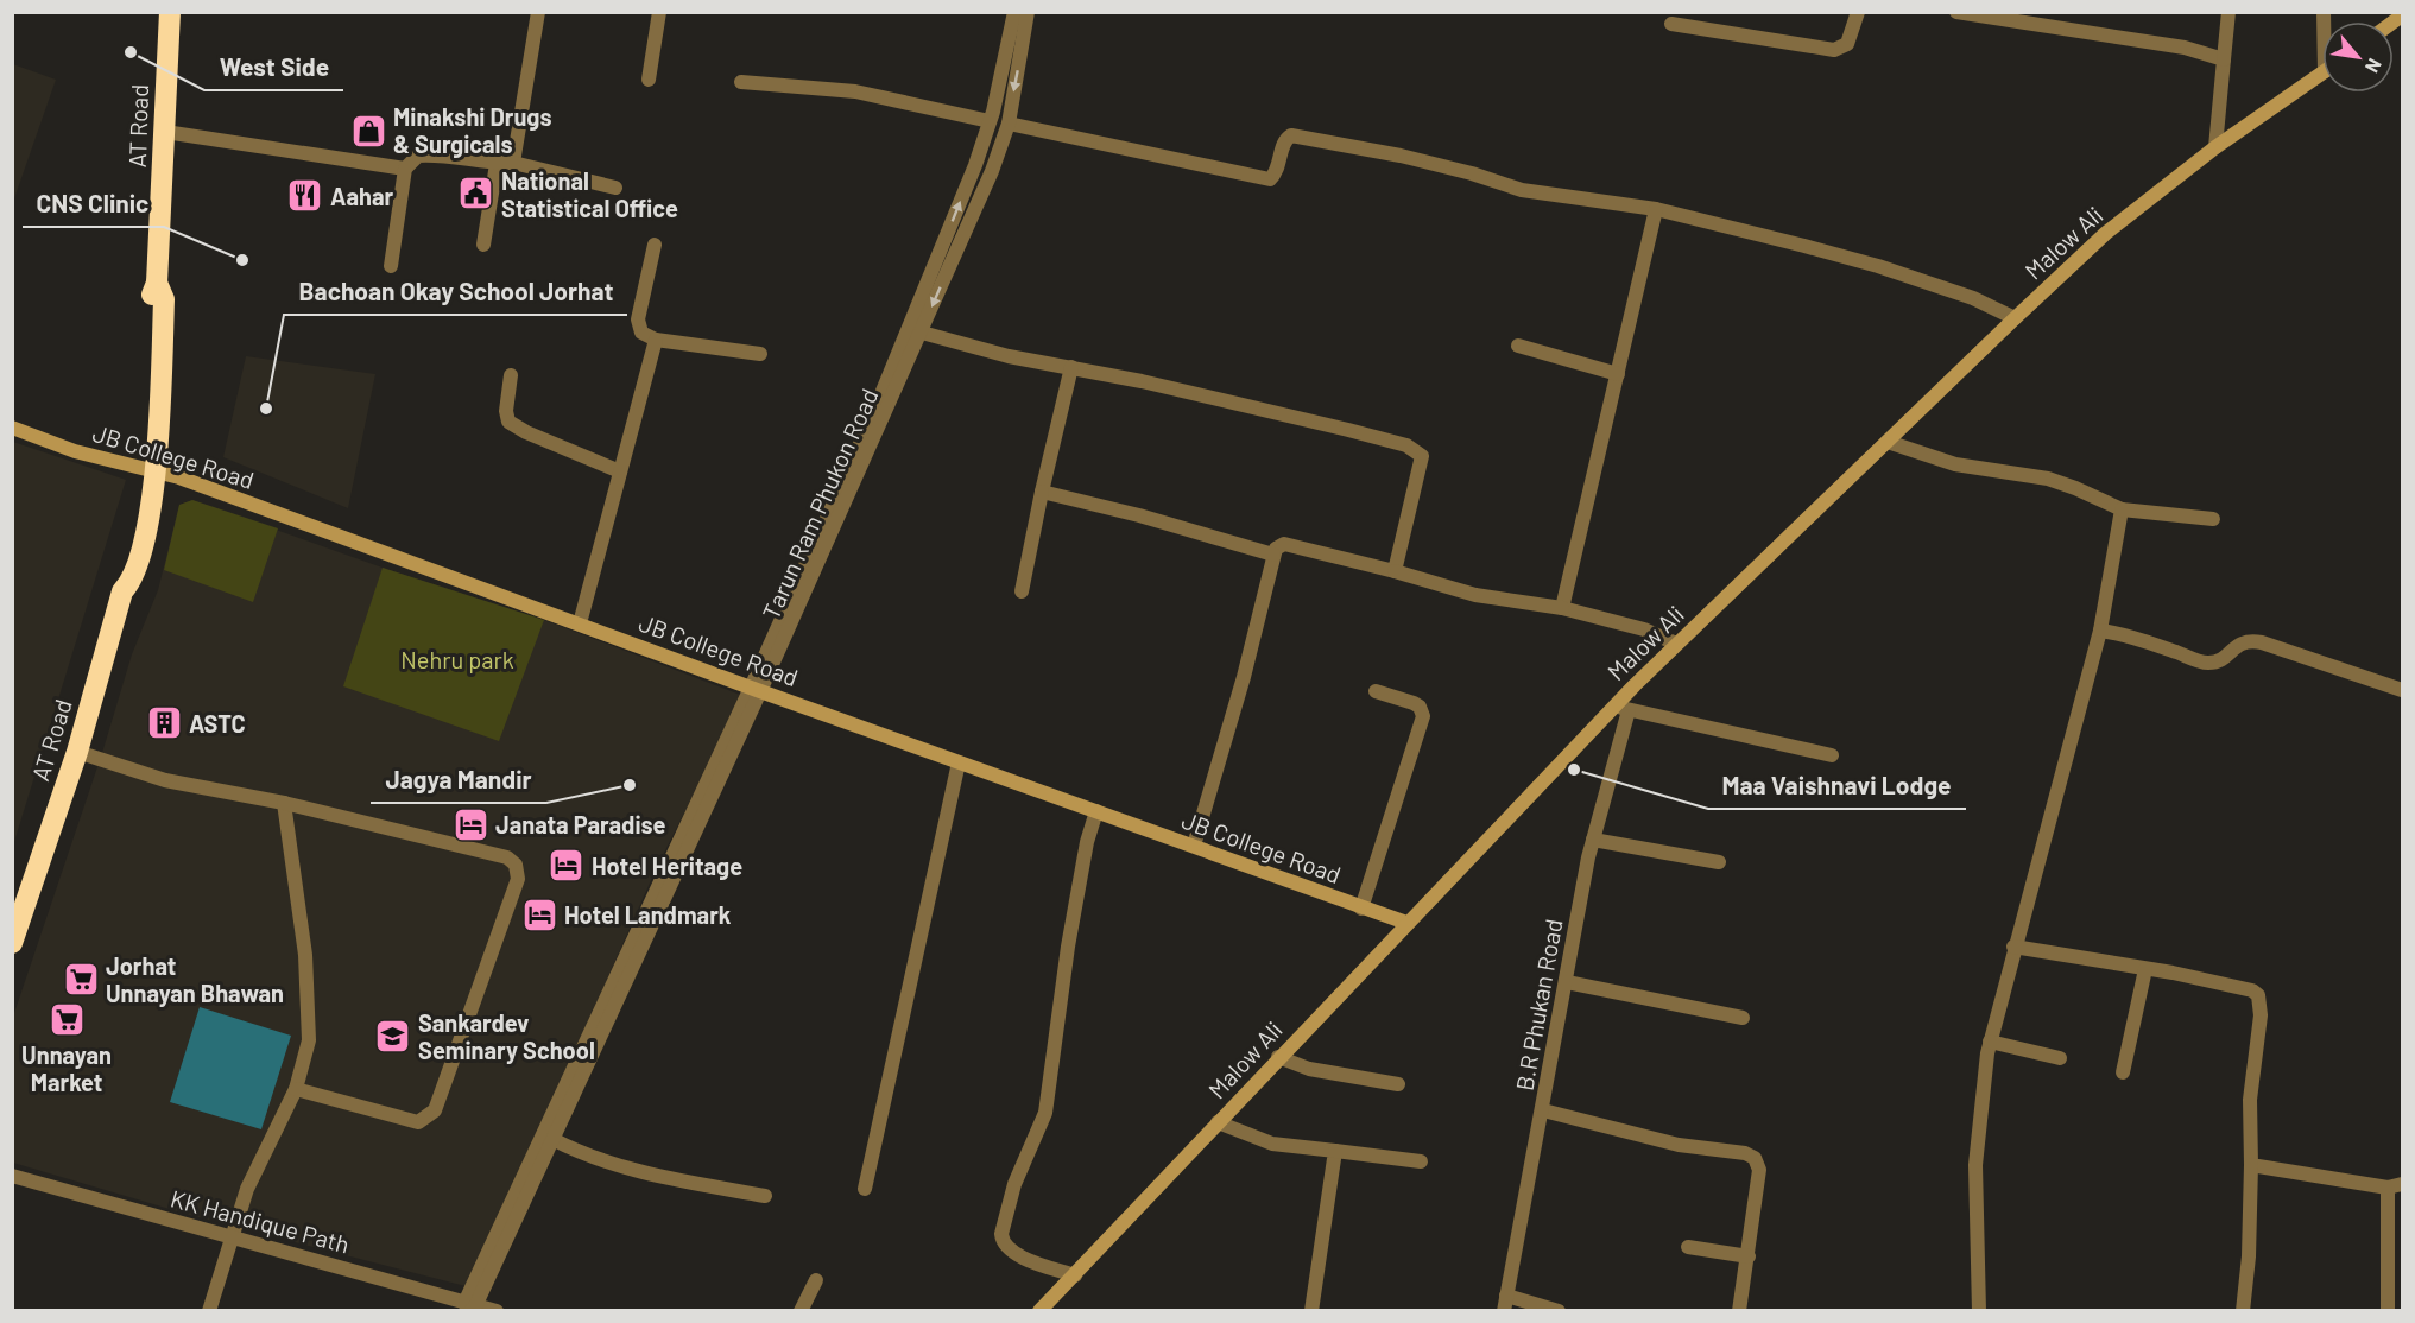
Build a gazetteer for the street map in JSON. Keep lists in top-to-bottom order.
{
  "streets": {
    "highway": ["AT Road"],
    "street": [
      "Malow Ali",
      "JB College Road",
      "Tarun Ram Phukon Road",
      "B.R Phukan Road",
      "KK Handique Path"
    ]
  },
  "crossings": [
    ["AT Road", "JB College Road"],
    ["Malow Ali", "JB College Road"],
    ["Malow Ali", "B.R Phukan Road"],
    ["JB College Road", "Tarun Ram Phukon Road"],
    ["Tarun Ram Phukon Road", "KK Handique Path"]
  ],
  "parks": ["Nehru park"],
  "places": {
    "other": [
      "West Side",
      "CNS Clinic",
      "Bachoan Okay School Jorhat",
      "Maa Vaishnavi Lodge",
      "Jagya Mandir"
    ],
    "shop": ["Minakshi Drugs & Surgicals"],
    "public building": ["National Statistical Office"],
    "restaurant": ["Aahar"],
    "building": ["ASTC"],
    "hotel": ["Janata Paradise", "Hotel Heritage", "Hotel Landmark"],
    "supermarket": ["Jorhat Unnayan Bhawan", "Unnayan Market"],
    "school or university": ["Sankardev Seminary School"]
  },
  "north": "bottom right"
}
